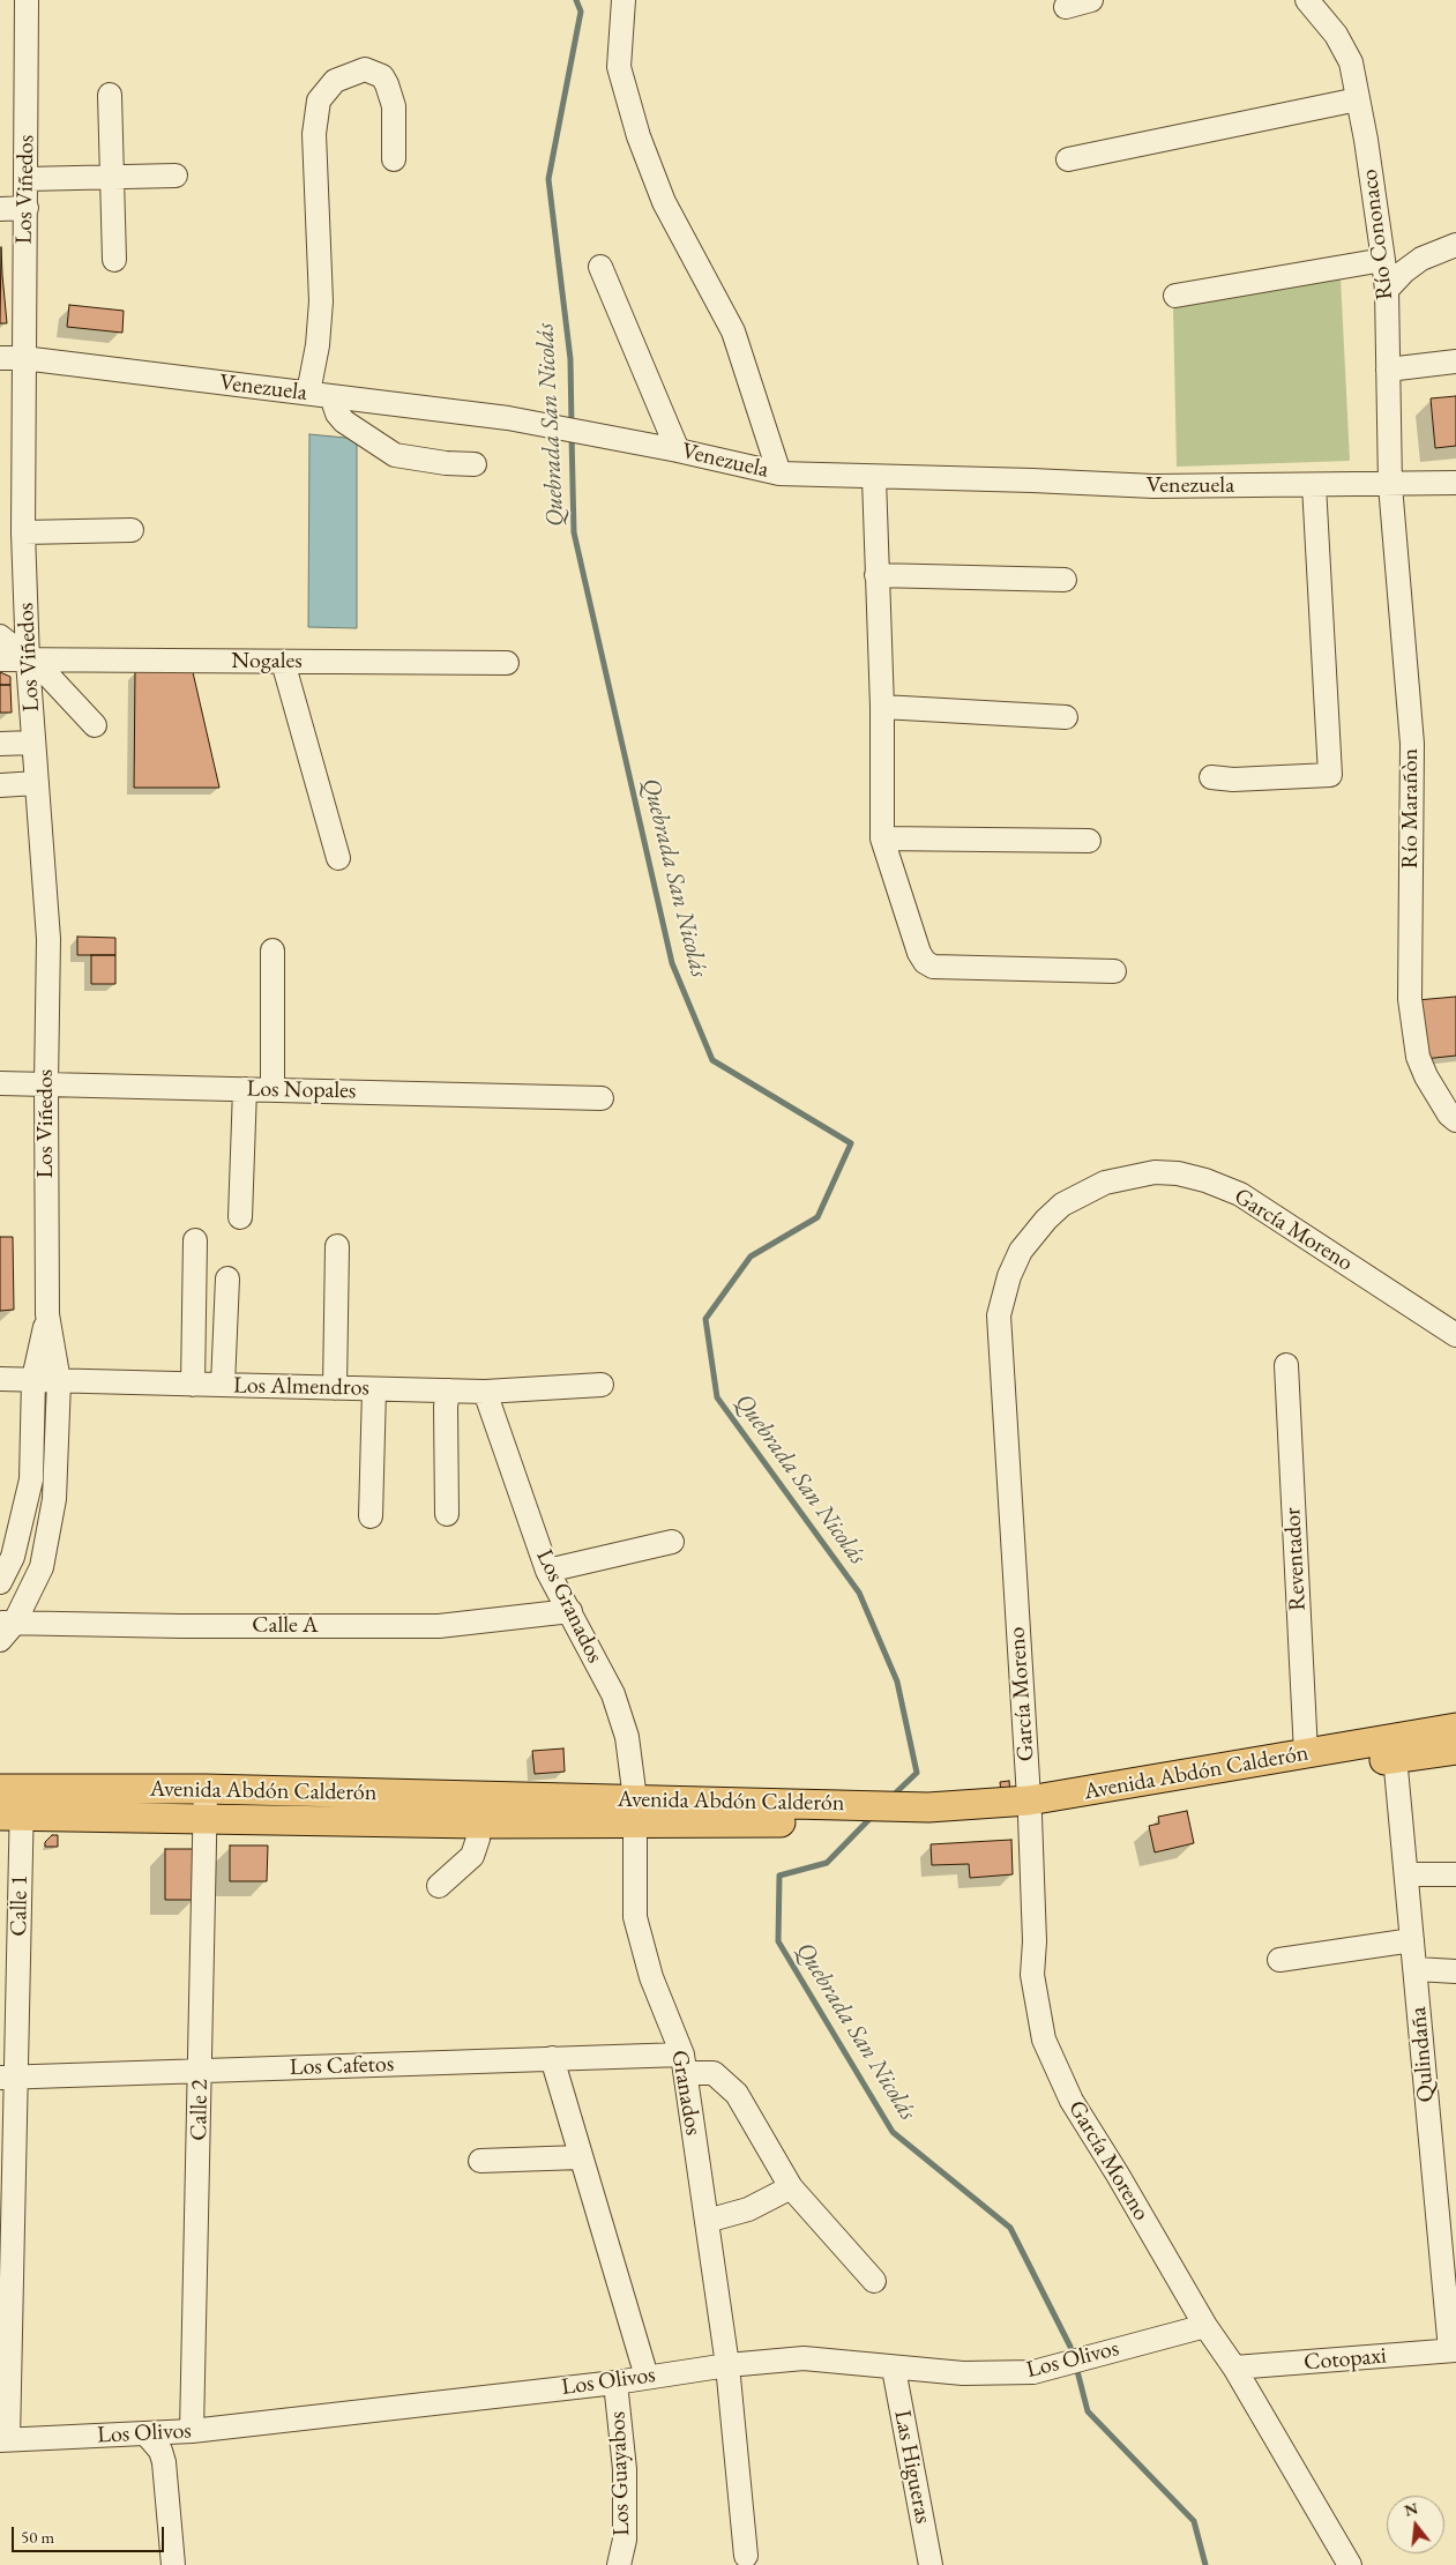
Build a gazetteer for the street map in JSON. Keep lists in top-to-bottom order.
{
  "streets": {
    "main road": ["Avenida Abdón Calderón"],
    "street": [
      "Los Viñedos",
      "Río Cononaco",
      "Venezuela",
      "Nogales",
      "Río Marañòn",
      "Los Nopales",
      "García Moreno",
      "Los Almendros",
      "Reventador",
      "Los Granados",
      "Calle A",
      "Calle 1",
      "Qulindaña",
      "Los Cafetos",
      "Granados",
      "Calle 2",
      "Los Olivos",
      "Cotopaxi",
      "Las Higueras",
      "Los Guayabos"
    ]
  },
  "crossings": [
    ["Los Viñedos", "Venezuela"],
    ["Los Viñedos", "Nogales"],
    ["Los Viñedos", "Los Nopales"],
    ["Los Viñedos", "Los Almendros"],
    ["Los Viñedos", "Calle A"],
    ["Río Cononaco", "Venezuela"],
    ["Río Cononaco", "Río Marañòn"],
    ["Venezuela", "Río Marañòn"],
    ["García Moreno", "Avenida Abdón Calderón"],
    ["García Moreno", "Los Olivos"],
    ["García Moreno", "Cotopaxi"],
    ["Los Almendros", "Los Granados"],
    ["Reventador", "Avenida Abdón Calderón"],
    ["Los Granados", "Calle A"],
    ["Los Granados", "Avenida Abdón Calderón"],
    ["Los Granados", "Granados"],
    ["Avenida Abdón Calderón", "Calle 1"],
    ["Avenida Abdón Calderón", "Qulindaña"],
    ["Avenida Abdón Calderón", "Granados"],
    ["Avenida Abdón Calderón", "Calle 2"],
    ["Calle 1", "Los Cafetos"],
    ["Calle 1", "Los Olivos"],
    ["Qulindaña", "Cotopaxi"],
    ["Los Cafetos", "Granados"],
    ["Los Cafetos", "Calle 2"],
    ["Granados", "Los Olivos"],
    ["Calle 2", "Los Olivos"],
    ["Los Olivos", "Las Higueras"],
    ["Los Olivos", "Los Guayabos"]
  ],
  "water": ["Quebrada San Nicolás"],
  "scale_bar": "50 m",
  "north": "top"
}
